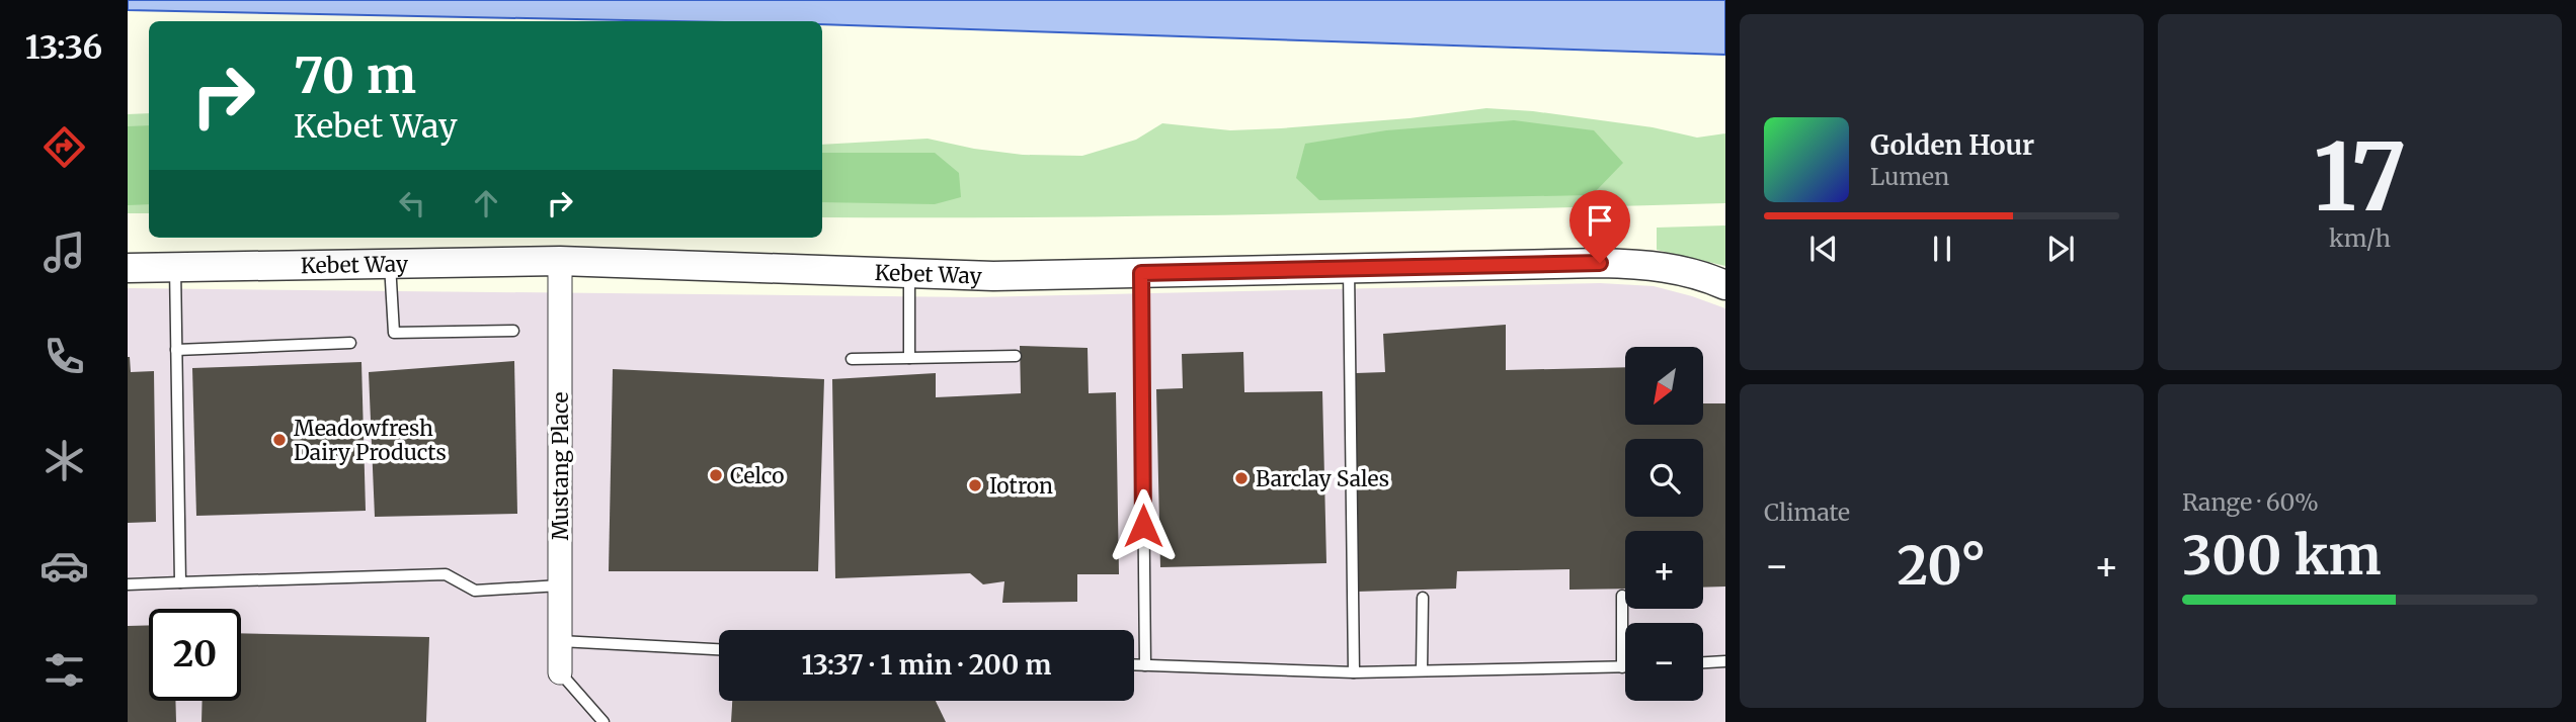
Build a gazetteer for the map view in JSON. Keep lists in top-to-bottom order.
{
  "streets": {
    "street": ["Kebet Way", "Mustang Place"]
  },
  "crossings": [
    ["Kebet Way", "Mustang Place"]
  ],
  "places": [
    "Meadowfresh Dairy Products",
    "Celco",
    "Barclay Sales",
    "Iotron"
  ],
  "north": "bottom left",
  "page": {
    "tabs": "13:36",
    "tile": [
      ["17", "km/h"],
      "Climate",
      ["Range · 60%", "300 km"]
    ],
    "turn": ["70 m", "Kebet Way"],
    "song": ["Golden Hour", "Lumen"],
    "map_buttons": ["+", "−"],
    "heat": ["−", "20°", "+"],
    "limit": "20",
    "trip": "13:37 · 1 min · 200 m"
  }
}
